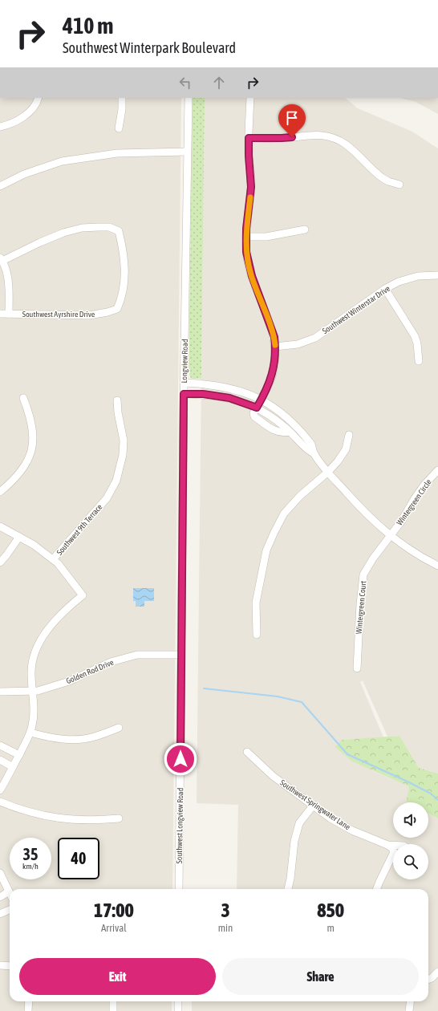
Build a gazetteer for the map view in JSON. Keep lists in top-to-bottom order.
{
  "streets": {
    "street": [
      "Southwest Winterstar Drive",
      "Southwest Ayrshire Drive",
      "Longview Road",
      "Wintergreen Circle",
      "Southwest 9th Terrace",
      "Wintergreen Court",
      "Golden Rod Drive",
      "Southwest Springwater Lane",
      "Southwest Longview Road"
    ]
  },
  "crossings": [
    ["Longview Road", "Golden Rod Drive"],
    ["Longview Road", "Southwest Longview Road"],
    ["Wintergreen Circle", "Wintergreen Court"],
    ["Southwest 9th Terrace", "Golden Rod Drive"]
  ],
  "page": {
    "turn": ["410 m", "Southwest Winterpark Boulevard"],
    "speed": "35 km/h",
    "limit": "40",
    "eta": [
      "17:00",
      "Arrival",
      "3",
      "min",
      "850",
      "m"
    ],
    "buttons": ["Exit", "Share"]
  }
}
